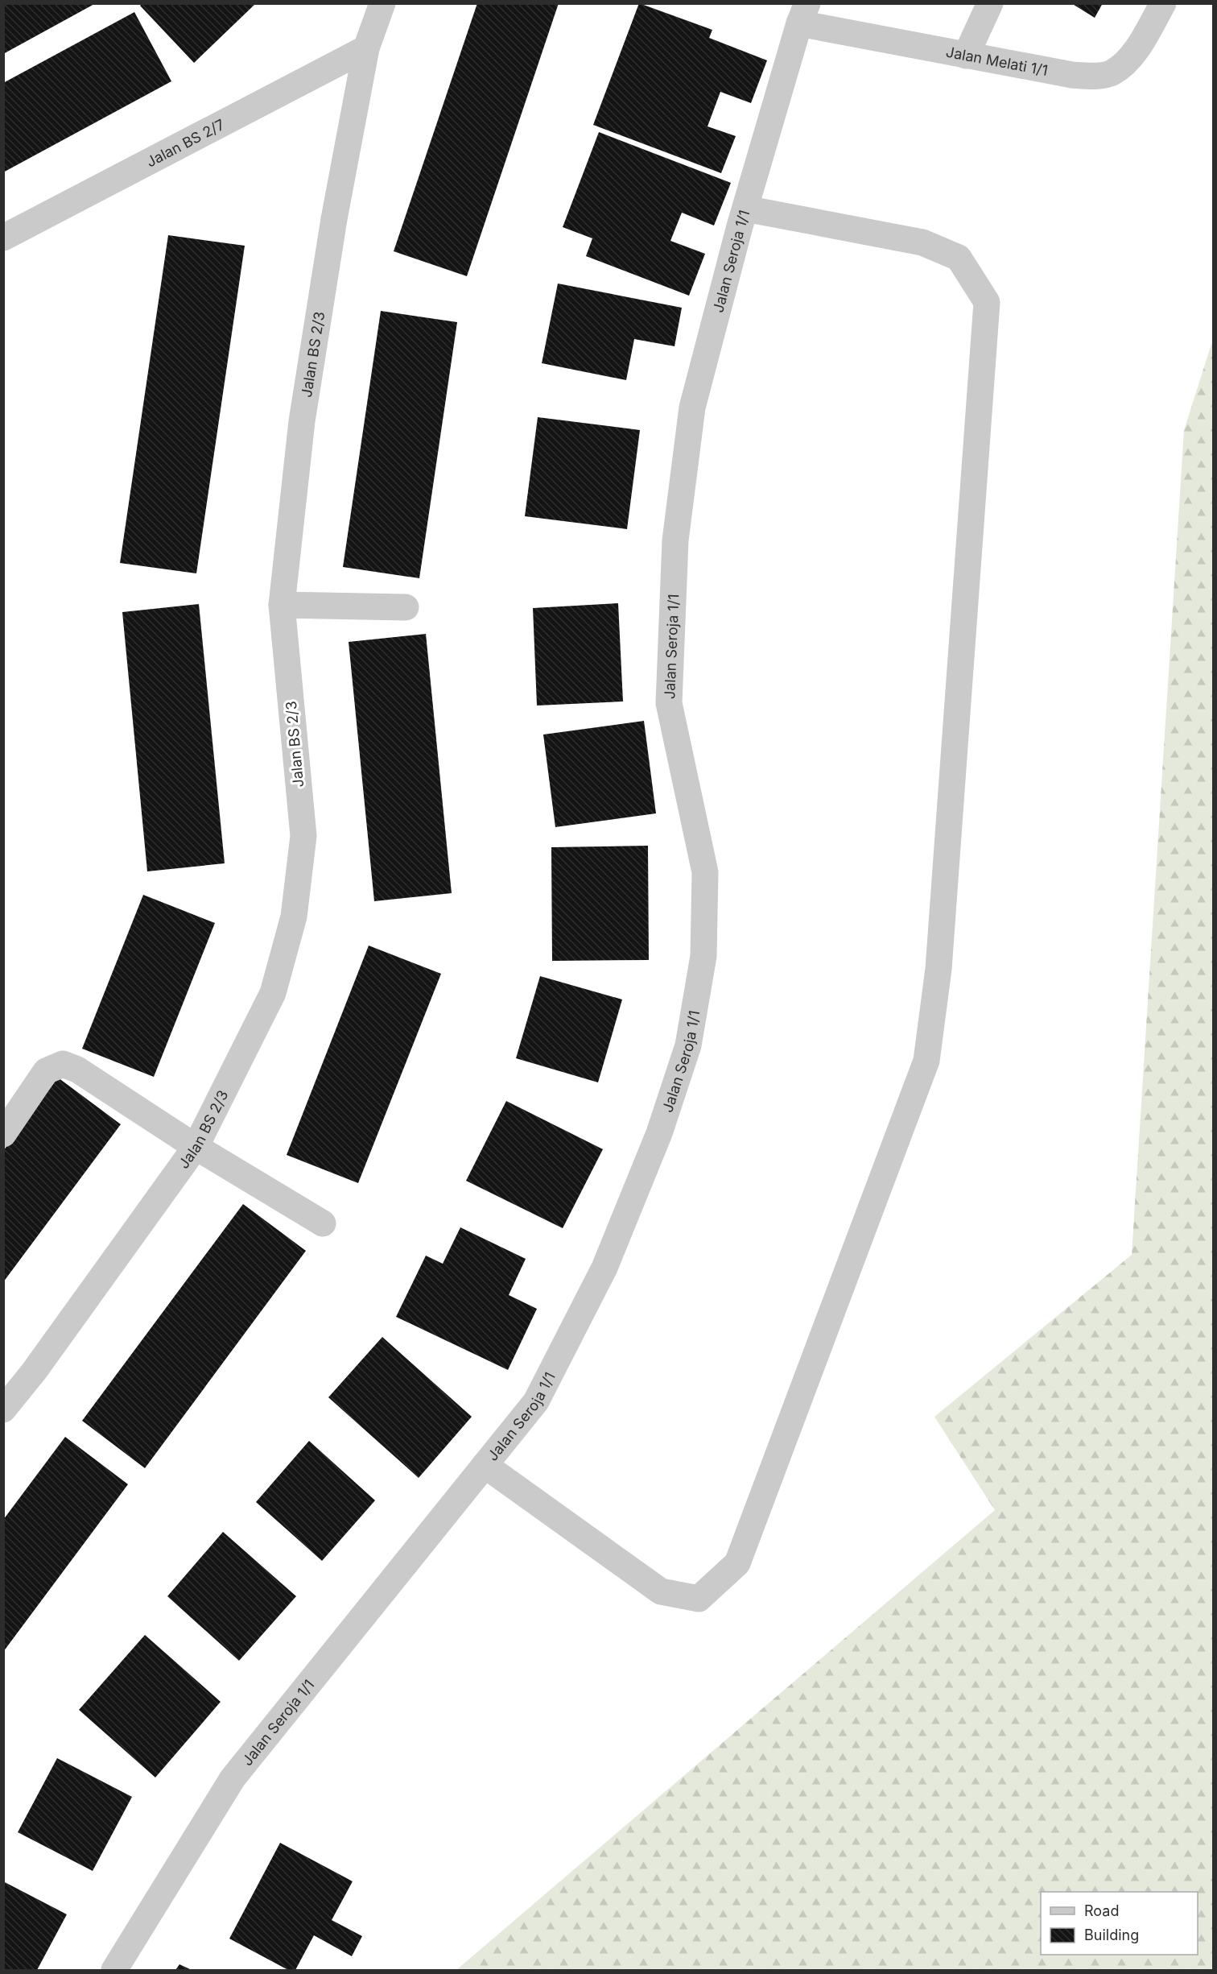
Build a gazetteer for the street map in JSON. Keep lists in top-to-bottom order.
{
  "streets": {
    "street": [
      "Jalan Melati 1/1",
      "Jalan BS 2/7",
      "Jalan Seroja 1/1",
      "Jalan BS 2/3"
    ]
  },
  "crossings": [
    ["Jalan Melati 1/1", "Jalan Seroja 1/1"],
    ["Jalan BS 2/7", "Jalan BS 2/3"]
  ],
  "legend": ["Road", "Building"]
}
